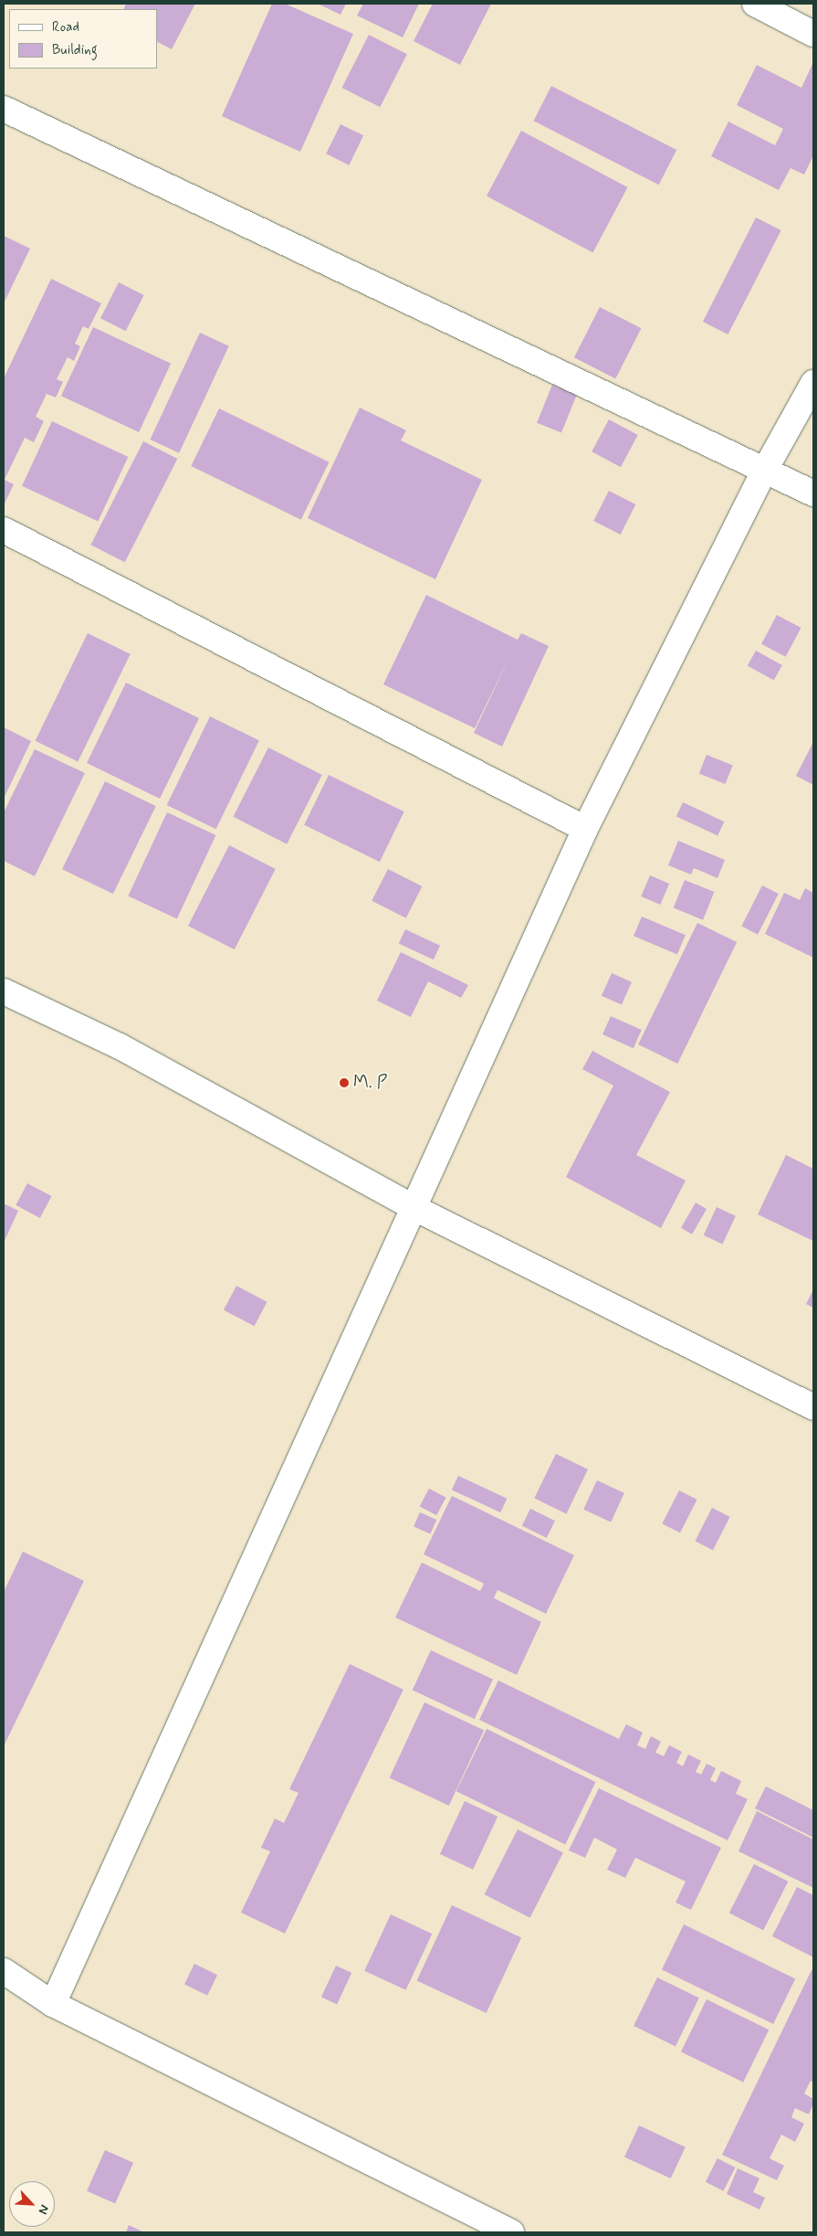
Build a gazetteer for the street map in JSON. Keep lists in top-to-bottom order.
{
  "places": ["M. P"],
  "legend": ["Road", "Building"],
  "north": "bottom right"
}
